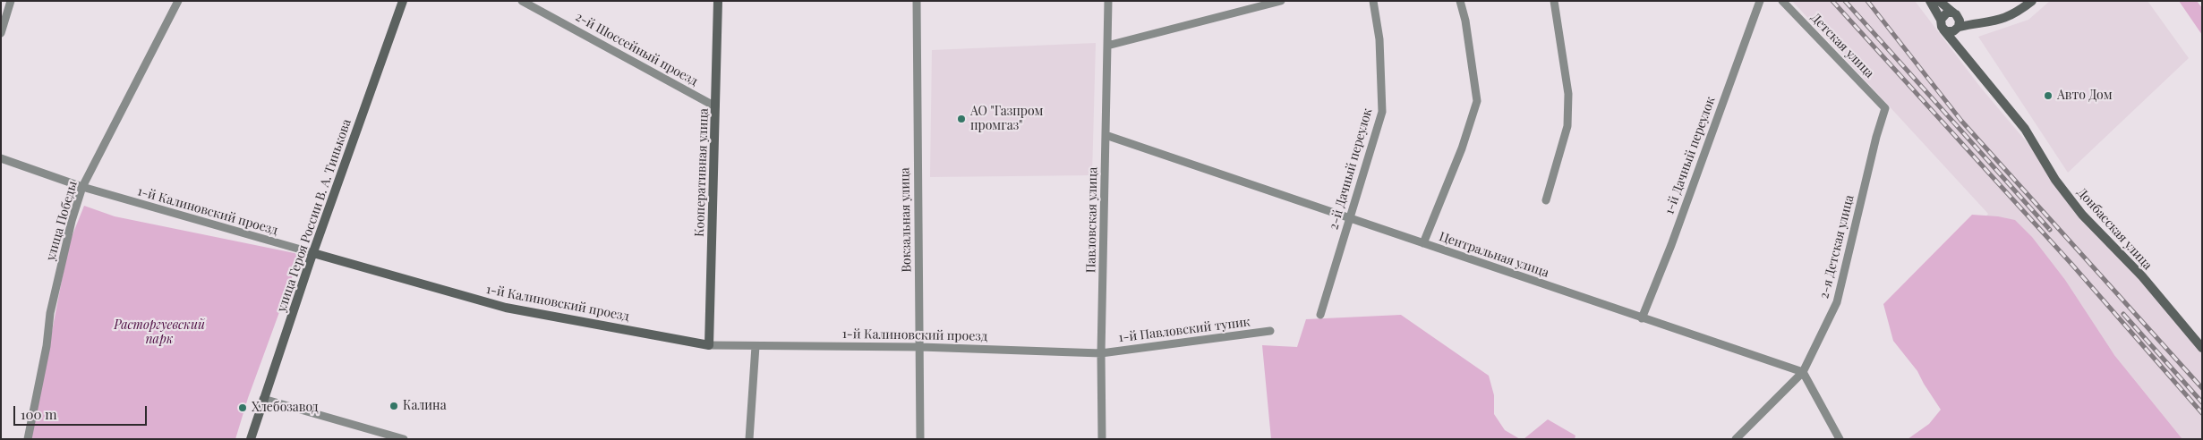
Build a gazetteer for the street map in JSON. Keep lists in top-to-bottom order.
{
  "streets": {
    "street": [
      "Детская улица",
      "2-й Шоссейный проезд",
      "1-й Дачный переулок",
      "2-й Дачный переулок",
      "Кооперативная улица",
      "1-й Калиновский проезд",
      "улица Героя России В. А. Тинькова",
      "Вокзальная улица",
      "Павловская улица",
      "улица Победы",
      "Донбасская улица",
      "2-я Детская улица",
      "Центральная улица",
      "1-й Павловский тупик"
    ]
  },
  "crossings": [
    ["Детская улица", "2-я Детская улица"],
    ["2-й Шоссейный проезд", "Кооперативная улица"],
    ["1-й Дачный переулок", "Центральная улица"],
    ["2-й Дачный переулок", "Центральная улица"],
    ["Кооперативная улица", "1-й Калиновский проезд"],
    ["1-й Калиновский проезд", "улица Героя России В. А. Тинькова"],
    ["1-й Калиновский проезд", "Вокзальная улица"],
    ["1-й Калиновский проезд", "Павловская улица"],
    ["1-й Калиновский проезд", "улица Победы"],
    ["1-й Калиновский проезд", "1-й Павловский тупик"],
    ["Павловская улица", "Центральная улица"],
    ["Павловская улица", "1-й Павловский тупик"],
    ["2-я Детская улица", "Центральная улица"]
  ],
  "parks": ["Расторгуевский парк"],
  "places": [
    "Авто Дом",
    "АО \"Газпром промгаз\"",
    "Калина",
    "Хлебозавод"
  ],
  "scale_bar": "100 m"
}
